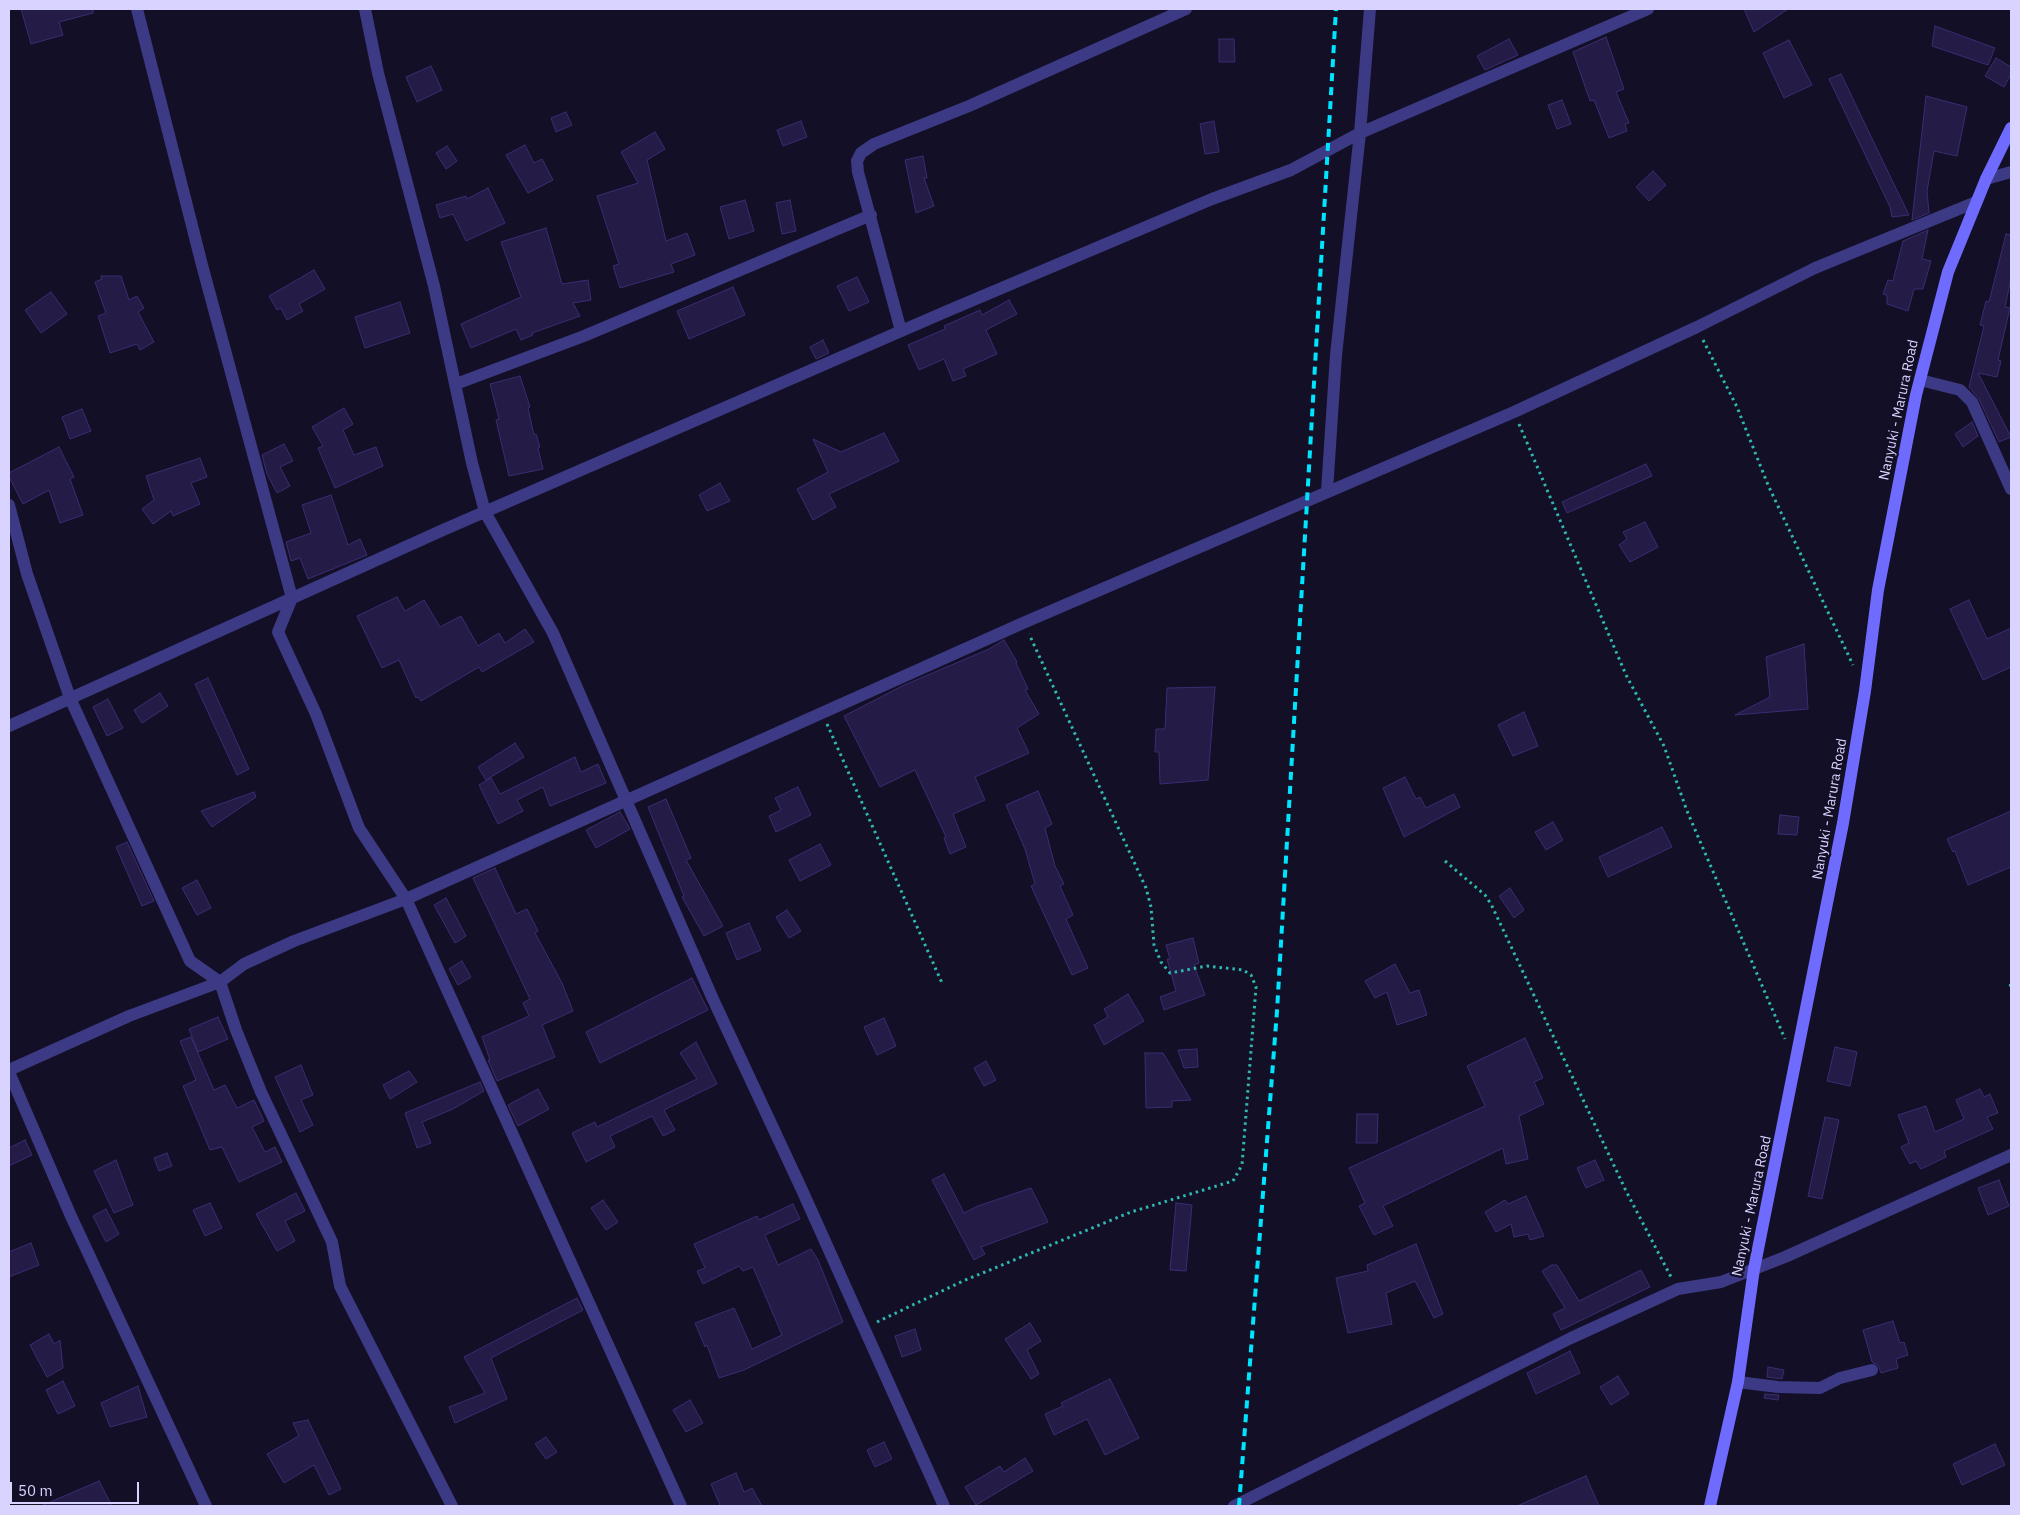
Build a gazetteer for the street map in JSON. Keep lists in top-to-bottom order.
{
  "streets": {
    "street": ["Nanyuki - Marura Road"]
  },
  "scale_bar": "50 m"
}
